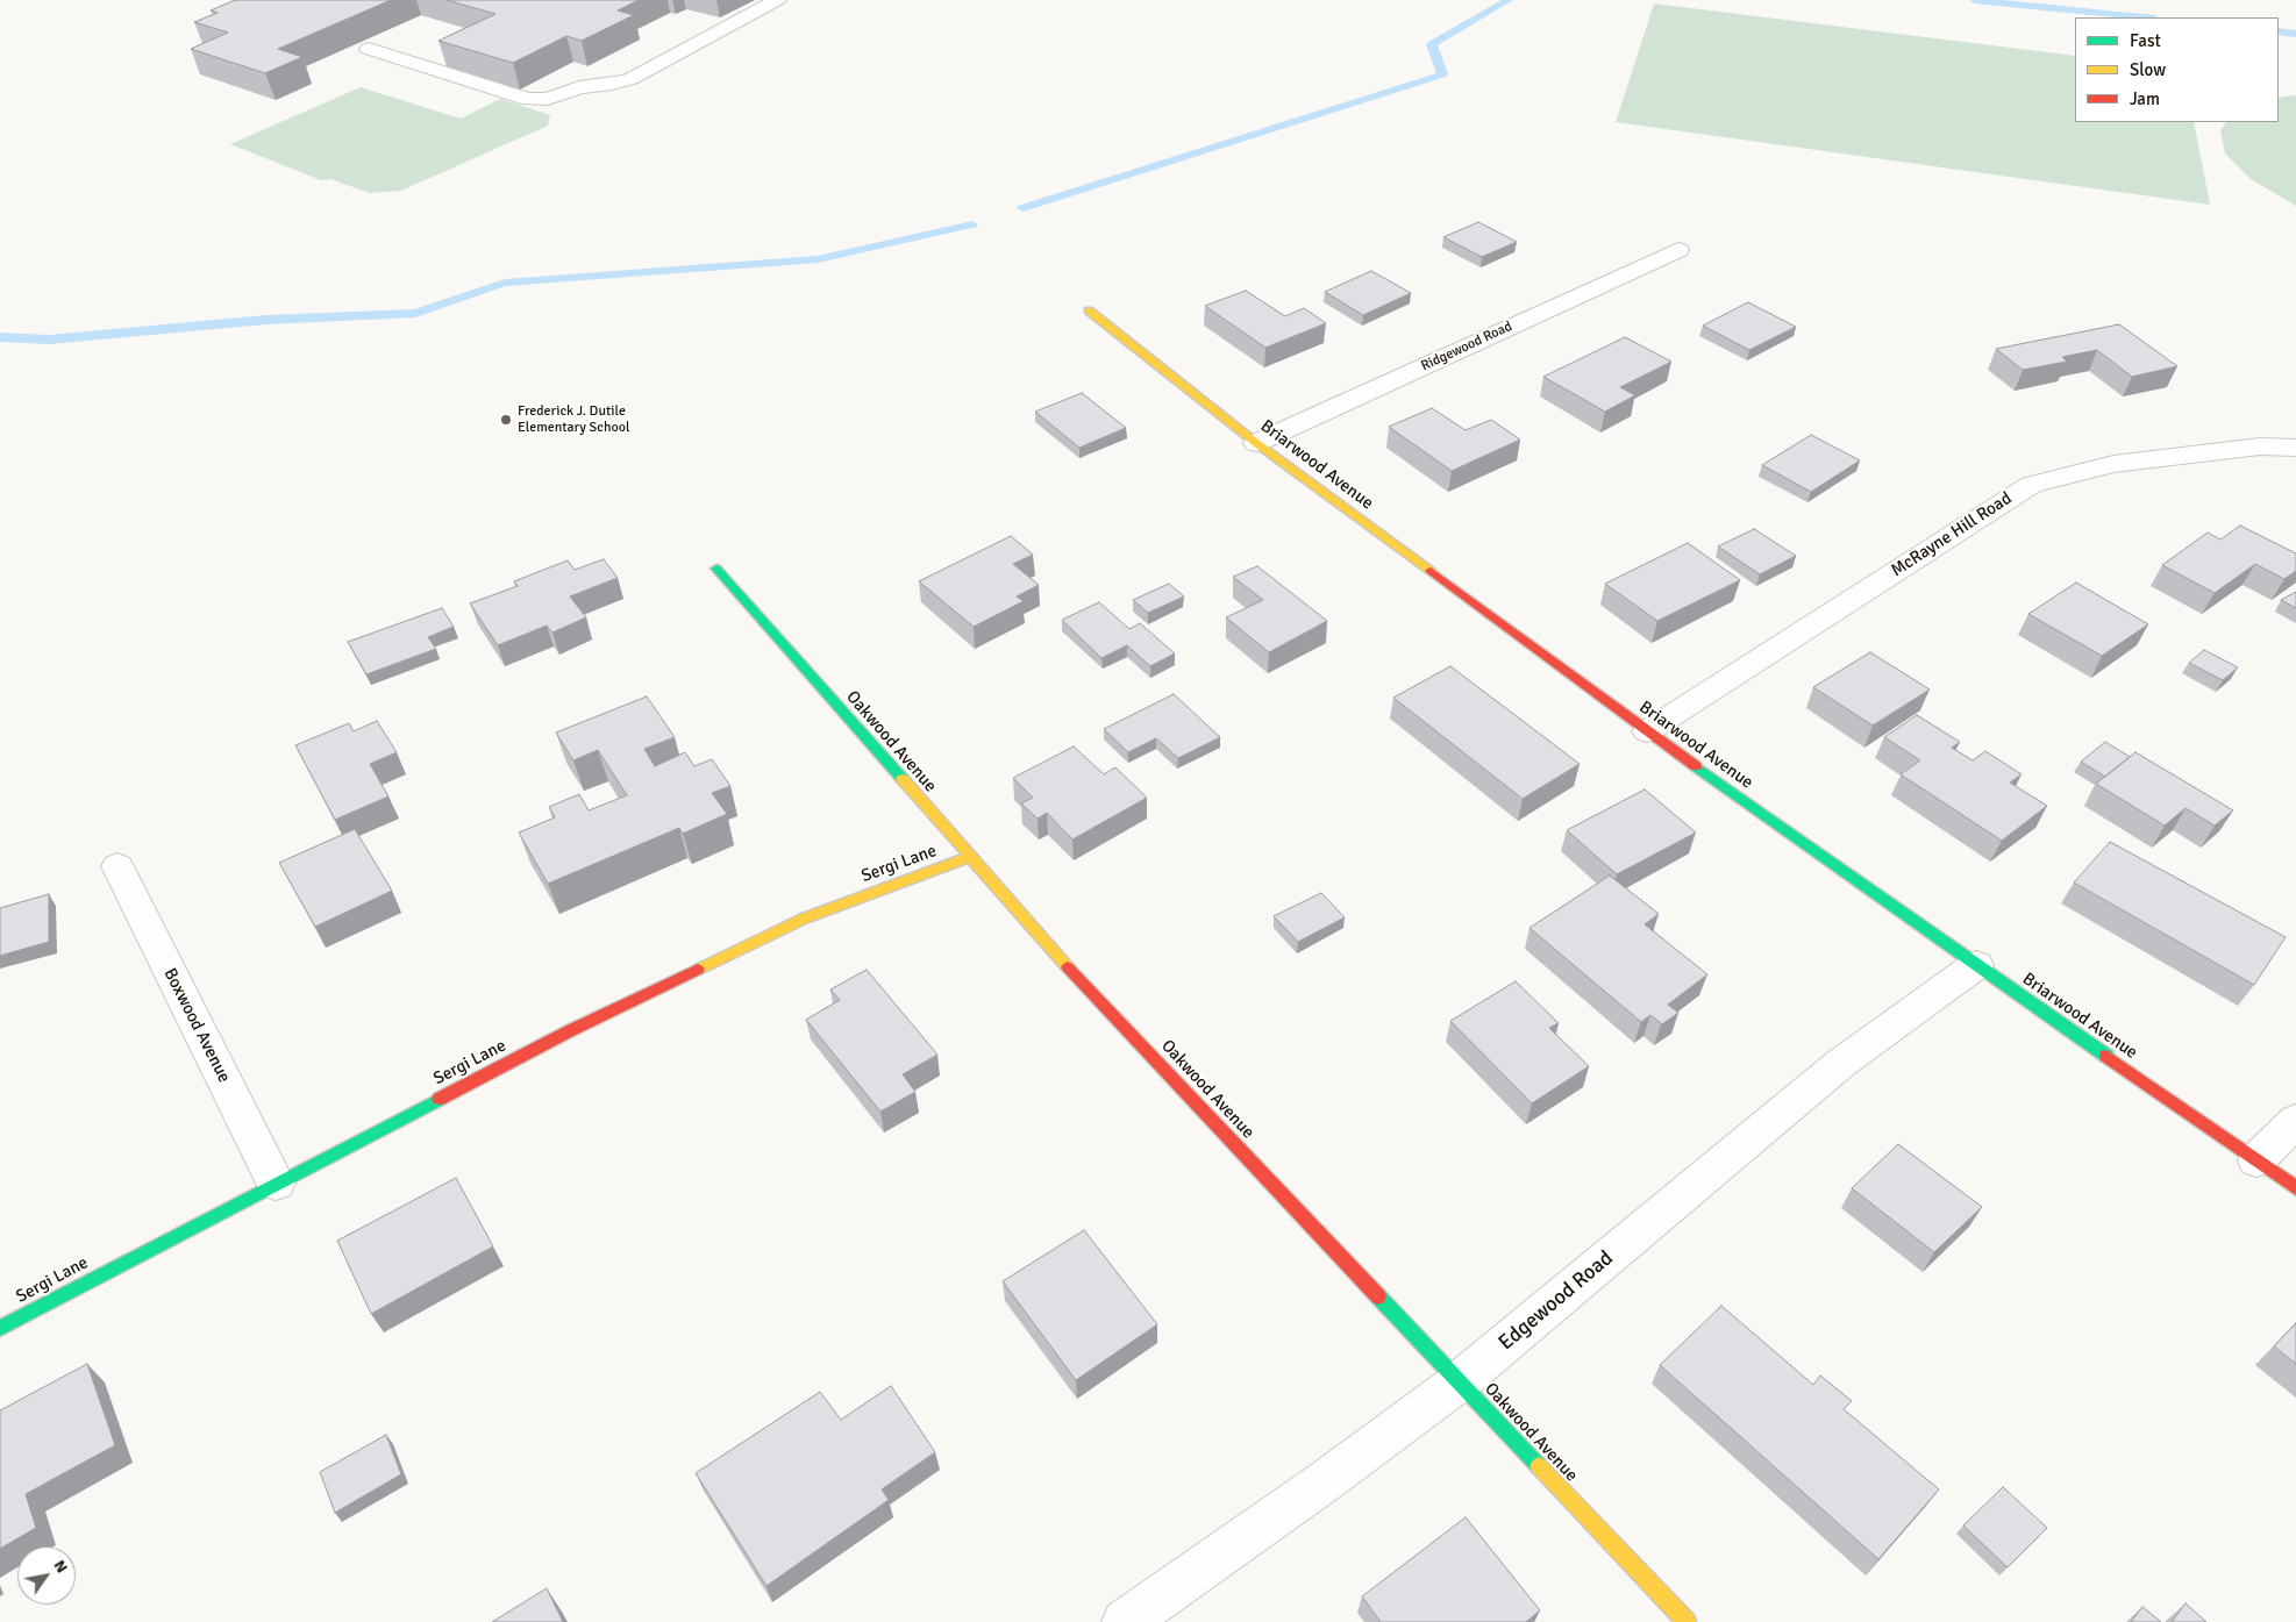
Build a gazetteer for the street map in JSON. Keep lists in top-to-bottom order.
{
  "streets": {
    "street": [
      "Ridgewood Road",
      "Briarwood Avenue",
      "McRayne Hill Road",
      "Oakwood Avenue",
      "Sergi Lane",
      "Boxwood Avenue",
      "Edgewood Road"
    ]
  },
  "crossings": [
    ["Ridgewood Road", "Briarwood Avenue"],
    ["Briarwood Avenue", "McRayne Hill Road"],
    ["Briarwood Avenue", "Edgewood Road"],
    ["Oakwood Avenue", "Sergi Lane"],
    ["Oakwood Avenue", "Edgewood Road"],
    ["Sergi Lane", "Boxwood Avenue"]
  ],
  "places": ["Frederick J. Dutile Elementary School"],
  "legend": ["Fast", "Slow", "Jam"],
  "north": "top right"
}
